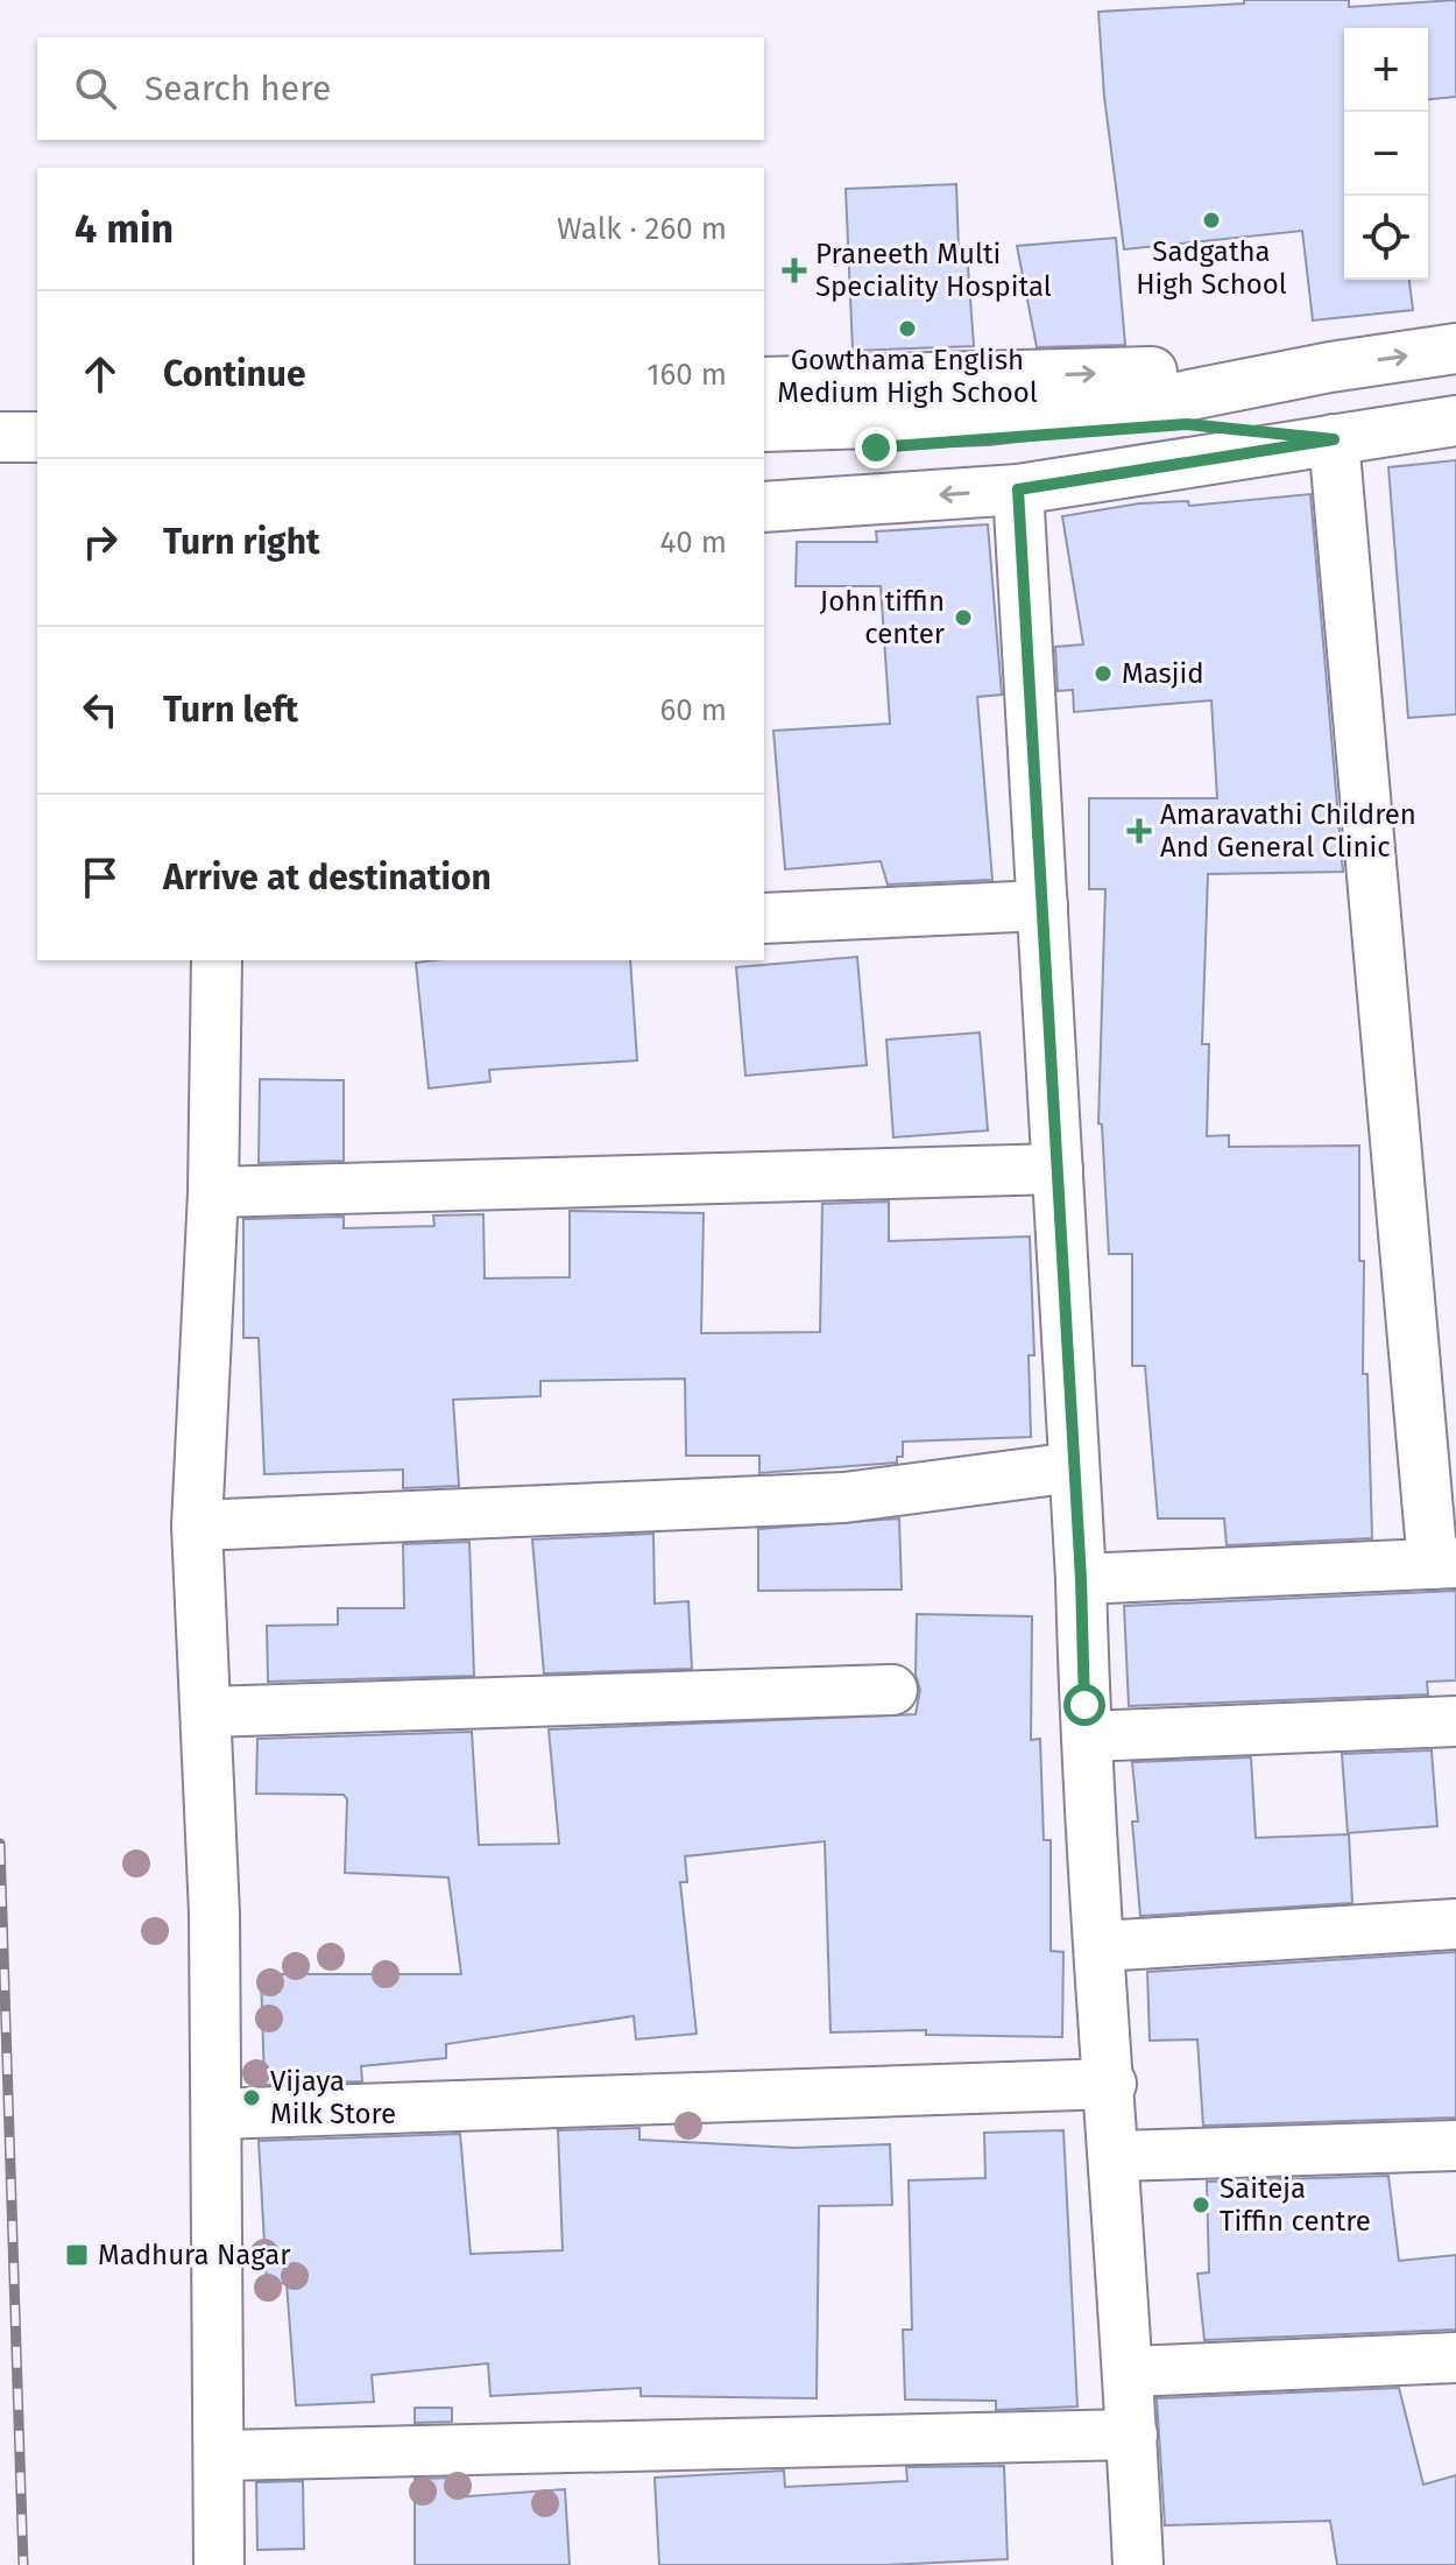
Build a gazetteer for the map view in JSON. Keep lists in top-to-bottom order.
{
  "places": {
    "other": [
      "Sadgatha High School",
      "Gowthama English Medium High School",
      "John tiffin center",
      "Masjid",
      "Vijaya Milk Store",
      "Saiteja Tiffin centre"
    ],
    "health": ["Praneeth Multi Speciality Hospital", "Amaravathi Children And General Clinic"],
    "transit": ["Madhura Nagar"]
  },
  "page": {
    "map_buttons": ["+", "−"],
    "search": "Search here",
    "heading": ["4 min", "Walk · 260 m"],
    "list": [
      ["Continue", "160 m"],
      ["Turn right", "40 m"],
      ["Turn left", "60 m"],
      "Arrive at destination"
    ]
  }
}
